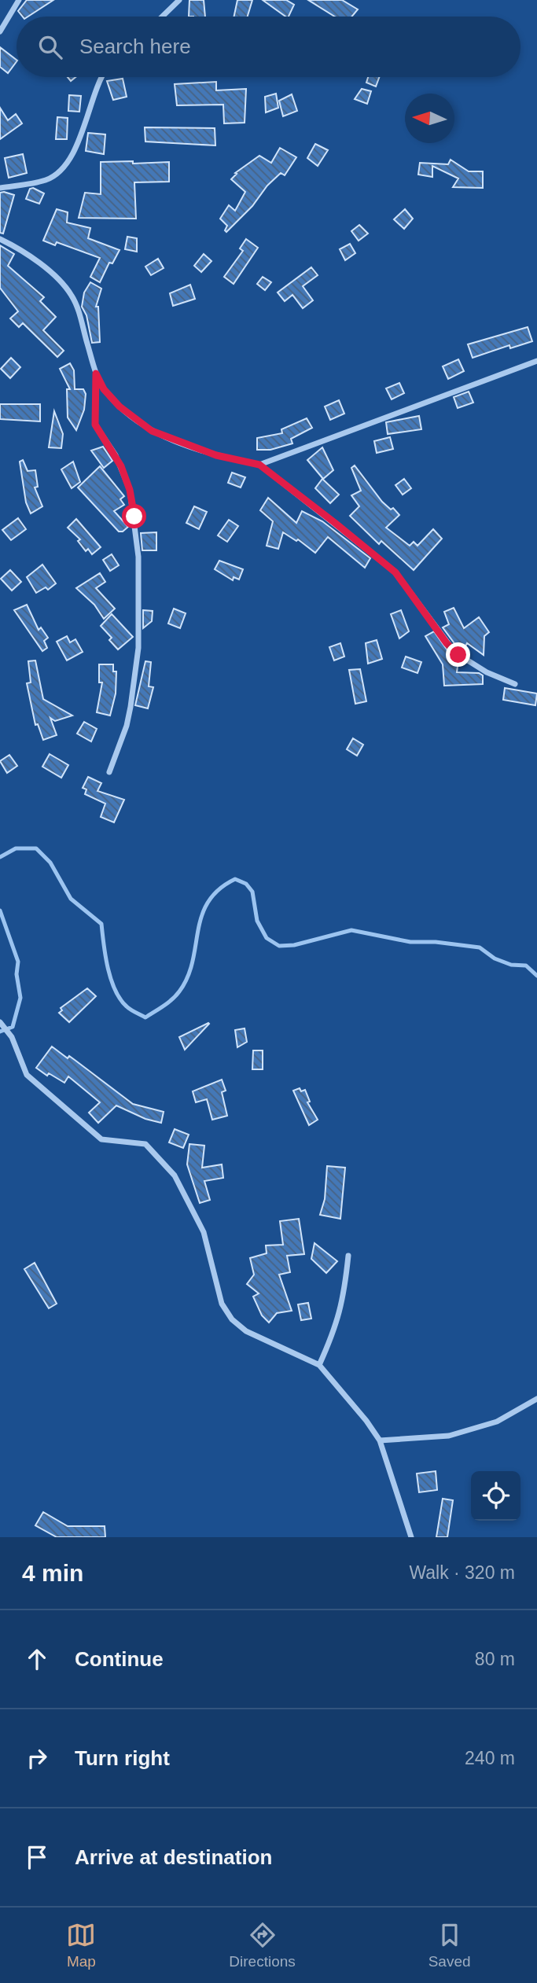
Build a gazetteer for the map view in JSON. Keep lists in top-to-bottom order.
{
  "north": "left",
  "page": {
    "search": "Search here",
    "heading": ["4 min", "Walk · 320 m"],
    "list": [
      ["Continue", "80 m"],
      ["Turn right", "240 m"],
      "Arrive at destination"
    ],
    "nav": ["Map", "Directions", "Saved"]
  }
}
